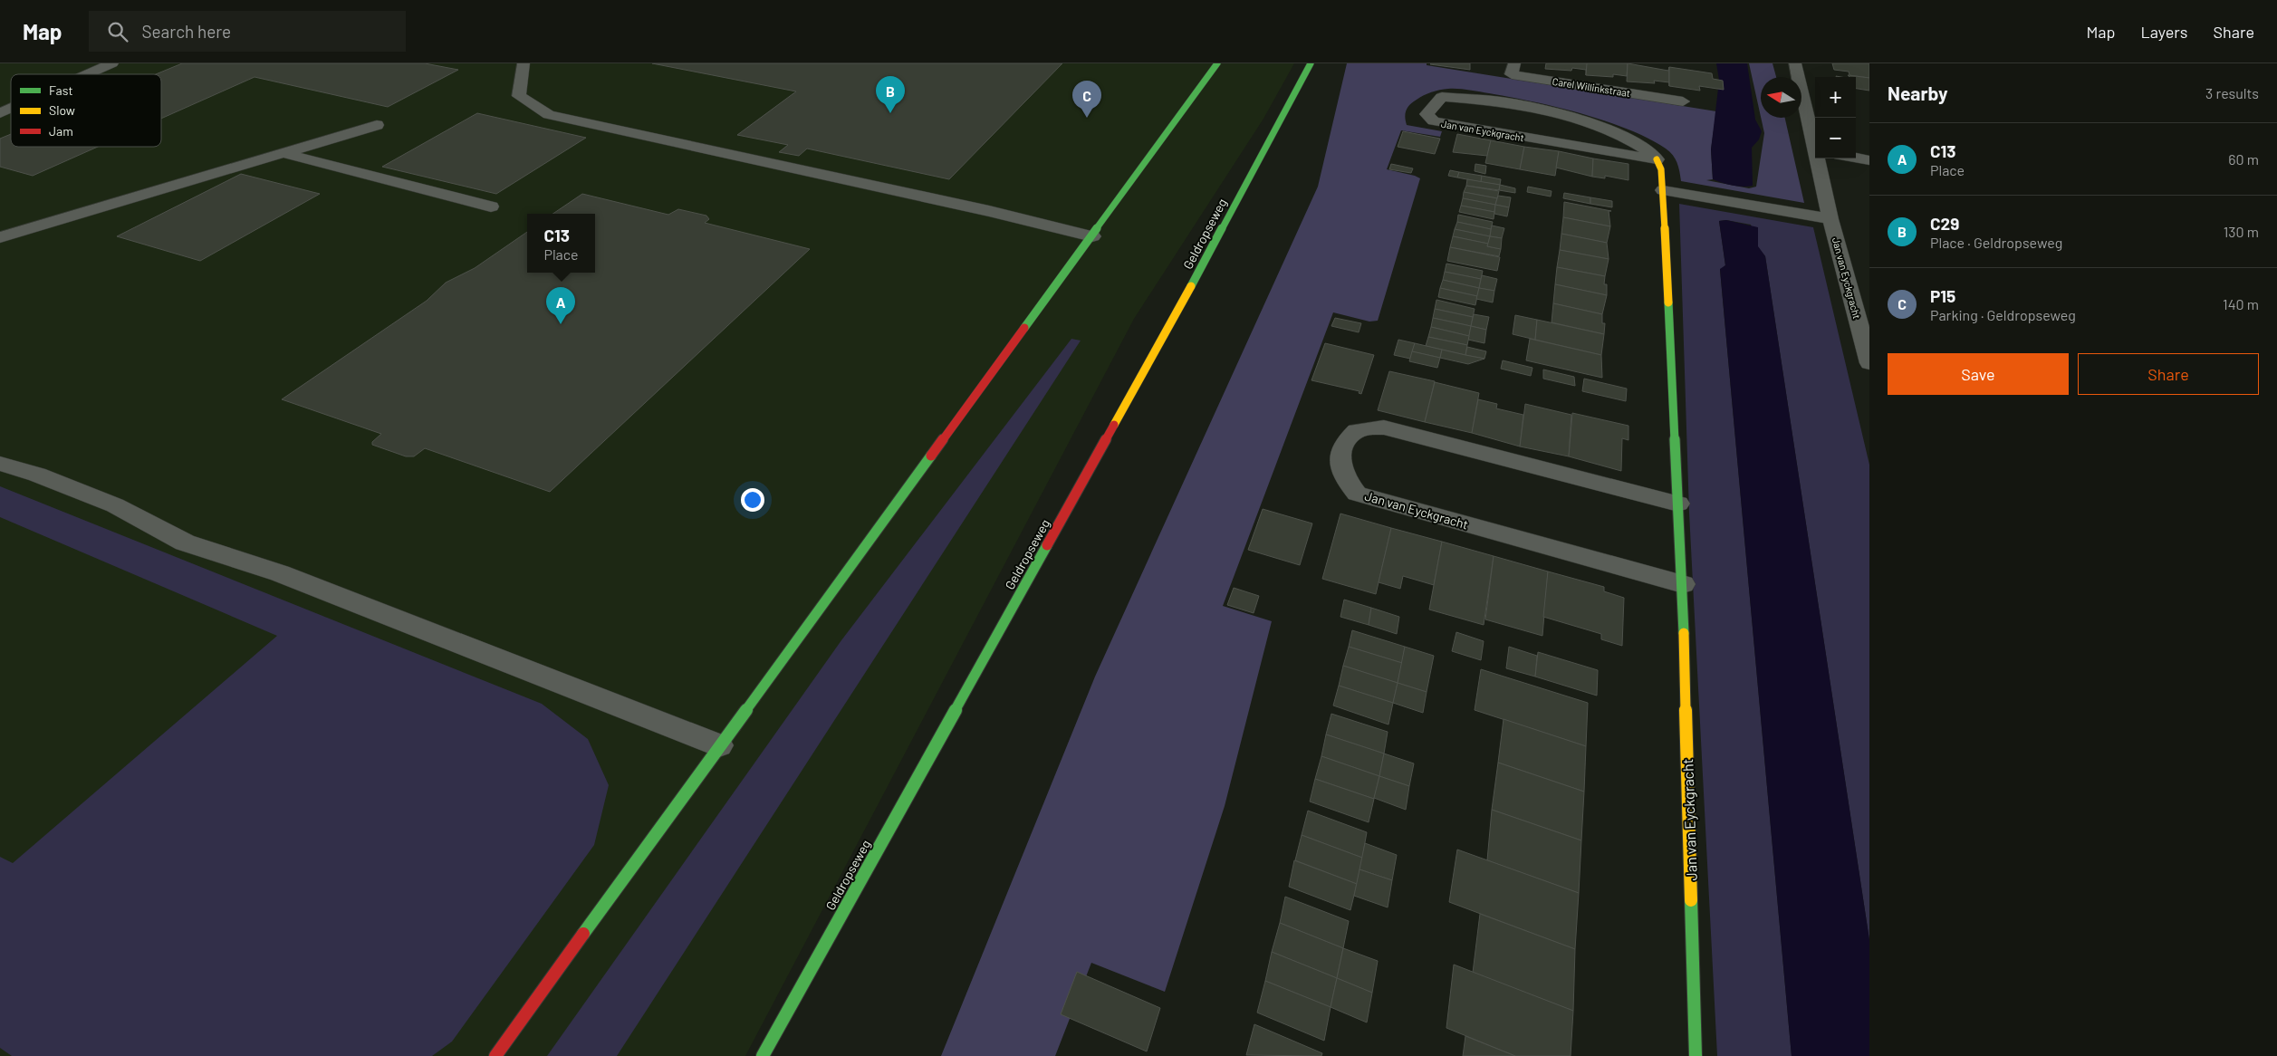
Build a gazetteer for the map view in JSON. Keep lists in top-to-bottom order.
{
  "streets": {
    "street": ["Carel Willinkstraat", "Jan van Eyckgracht", "Geldropseweg"]
  },
  "legend": ["Fast", "Slow", "Jam"],
  "north": "left",
  "page": {
    "header": "Map",
    "search": "Search here",
    "nav": ["Map", "Layers", "Share"],
    "heading": ["Nearby", "3 results"],
    "pins": ["B", "C", "A"],
    "map_buttons": ["+", "−"],
    "list": [
      {
        "mark": "A",
        "name": "C13",
        "note": "Place",
        "value": "60 m"
      },
      {
        "mark": "B",
        "name": "C29",
        "note": "Place · Geldropseweg",
        "value": "130 m"
      },
      {
        "mark": "C",
        "name": "P15",
        "note": "Parking · Geldropseweg",
        "value": "140 m"
      }
    ],
    "popup": ["C13", "Place"],
    "buttons": ["Save", "Share"]
  }
}
